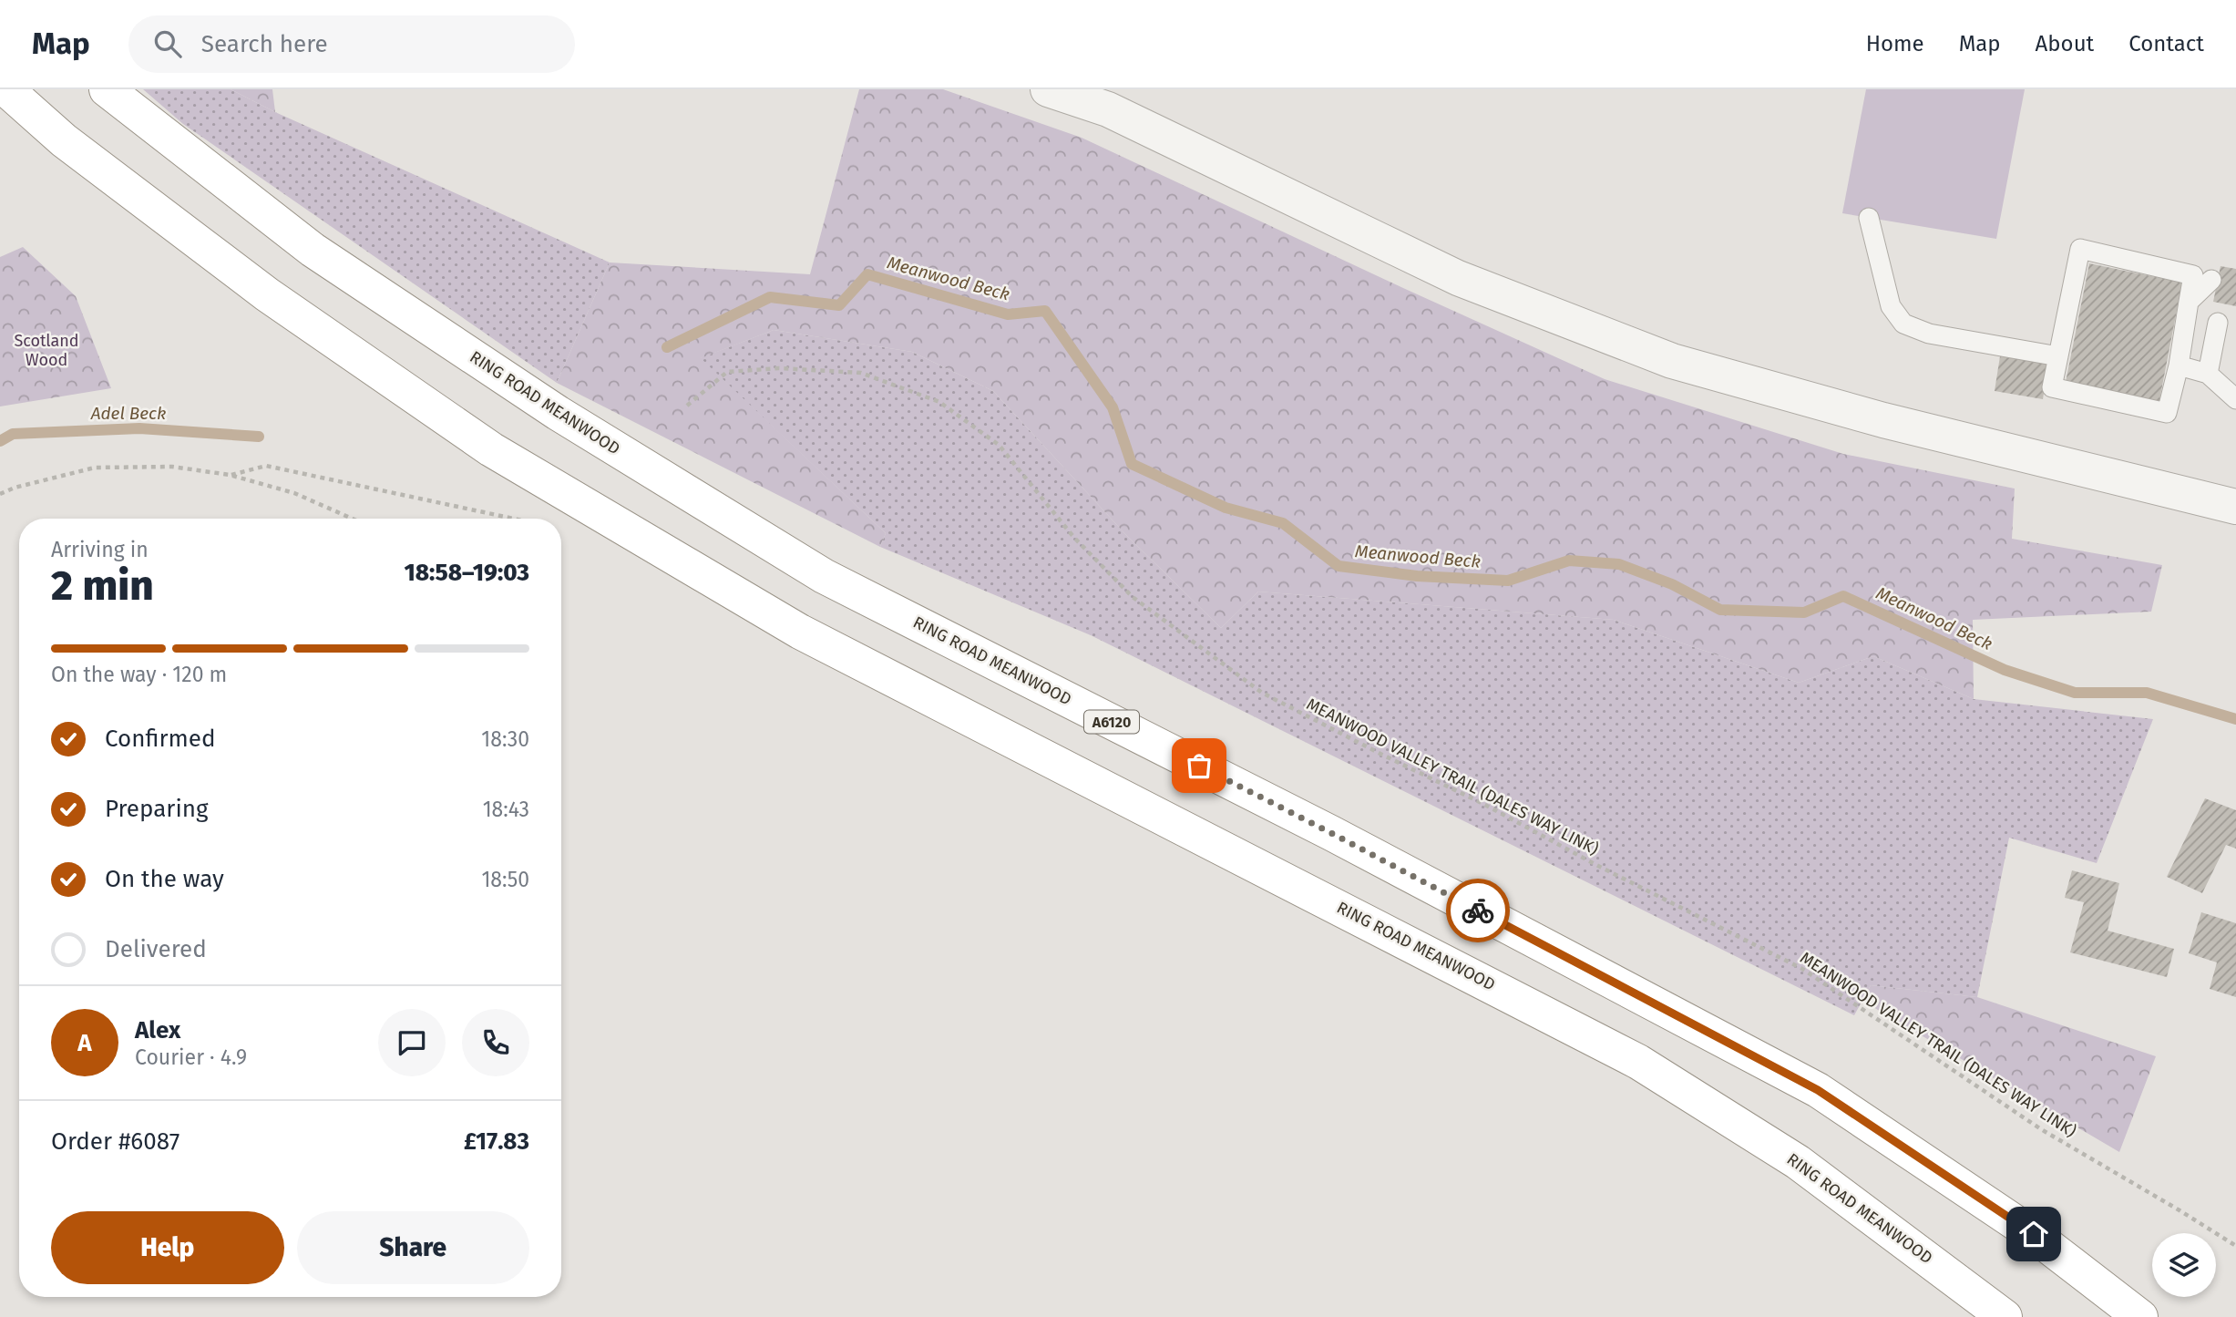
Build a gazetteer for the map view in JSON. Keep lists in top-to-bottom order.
{
  "streets": {
    "highway": ["RING ROAD MEANWOOD", "A6120"],
    "path": ["MEANWOOD VALLEY TRAIL (DALES WAY LINK)"]
  },
  "water": ["Meanwood Beck", "Adel Beck"],
  "parks": ["Scotland Wood"],
  "page": {
    "header": "Map",
    "search": "Search here",
    "nav": [
      "Home",
      "Map",
      "About",
      "Contact"
    ],
    "heading": ["2 min", "Arriving in", "18:58–19:03"],
    "panel": [
      "Alex",
      "Courier · 4.9",
      "Order #6087",
      "£17.83"
    ],
    "bar": "On the way · 120 m",
    "list": [
      ["Confirmed", "18:30"],
      ["Preparing", "18:43"],
      ["On the way", "18:50"],
      "Delivered"
    ],
    "round": "A",
    "buttons": ["Help", "Share"]
  }
}
